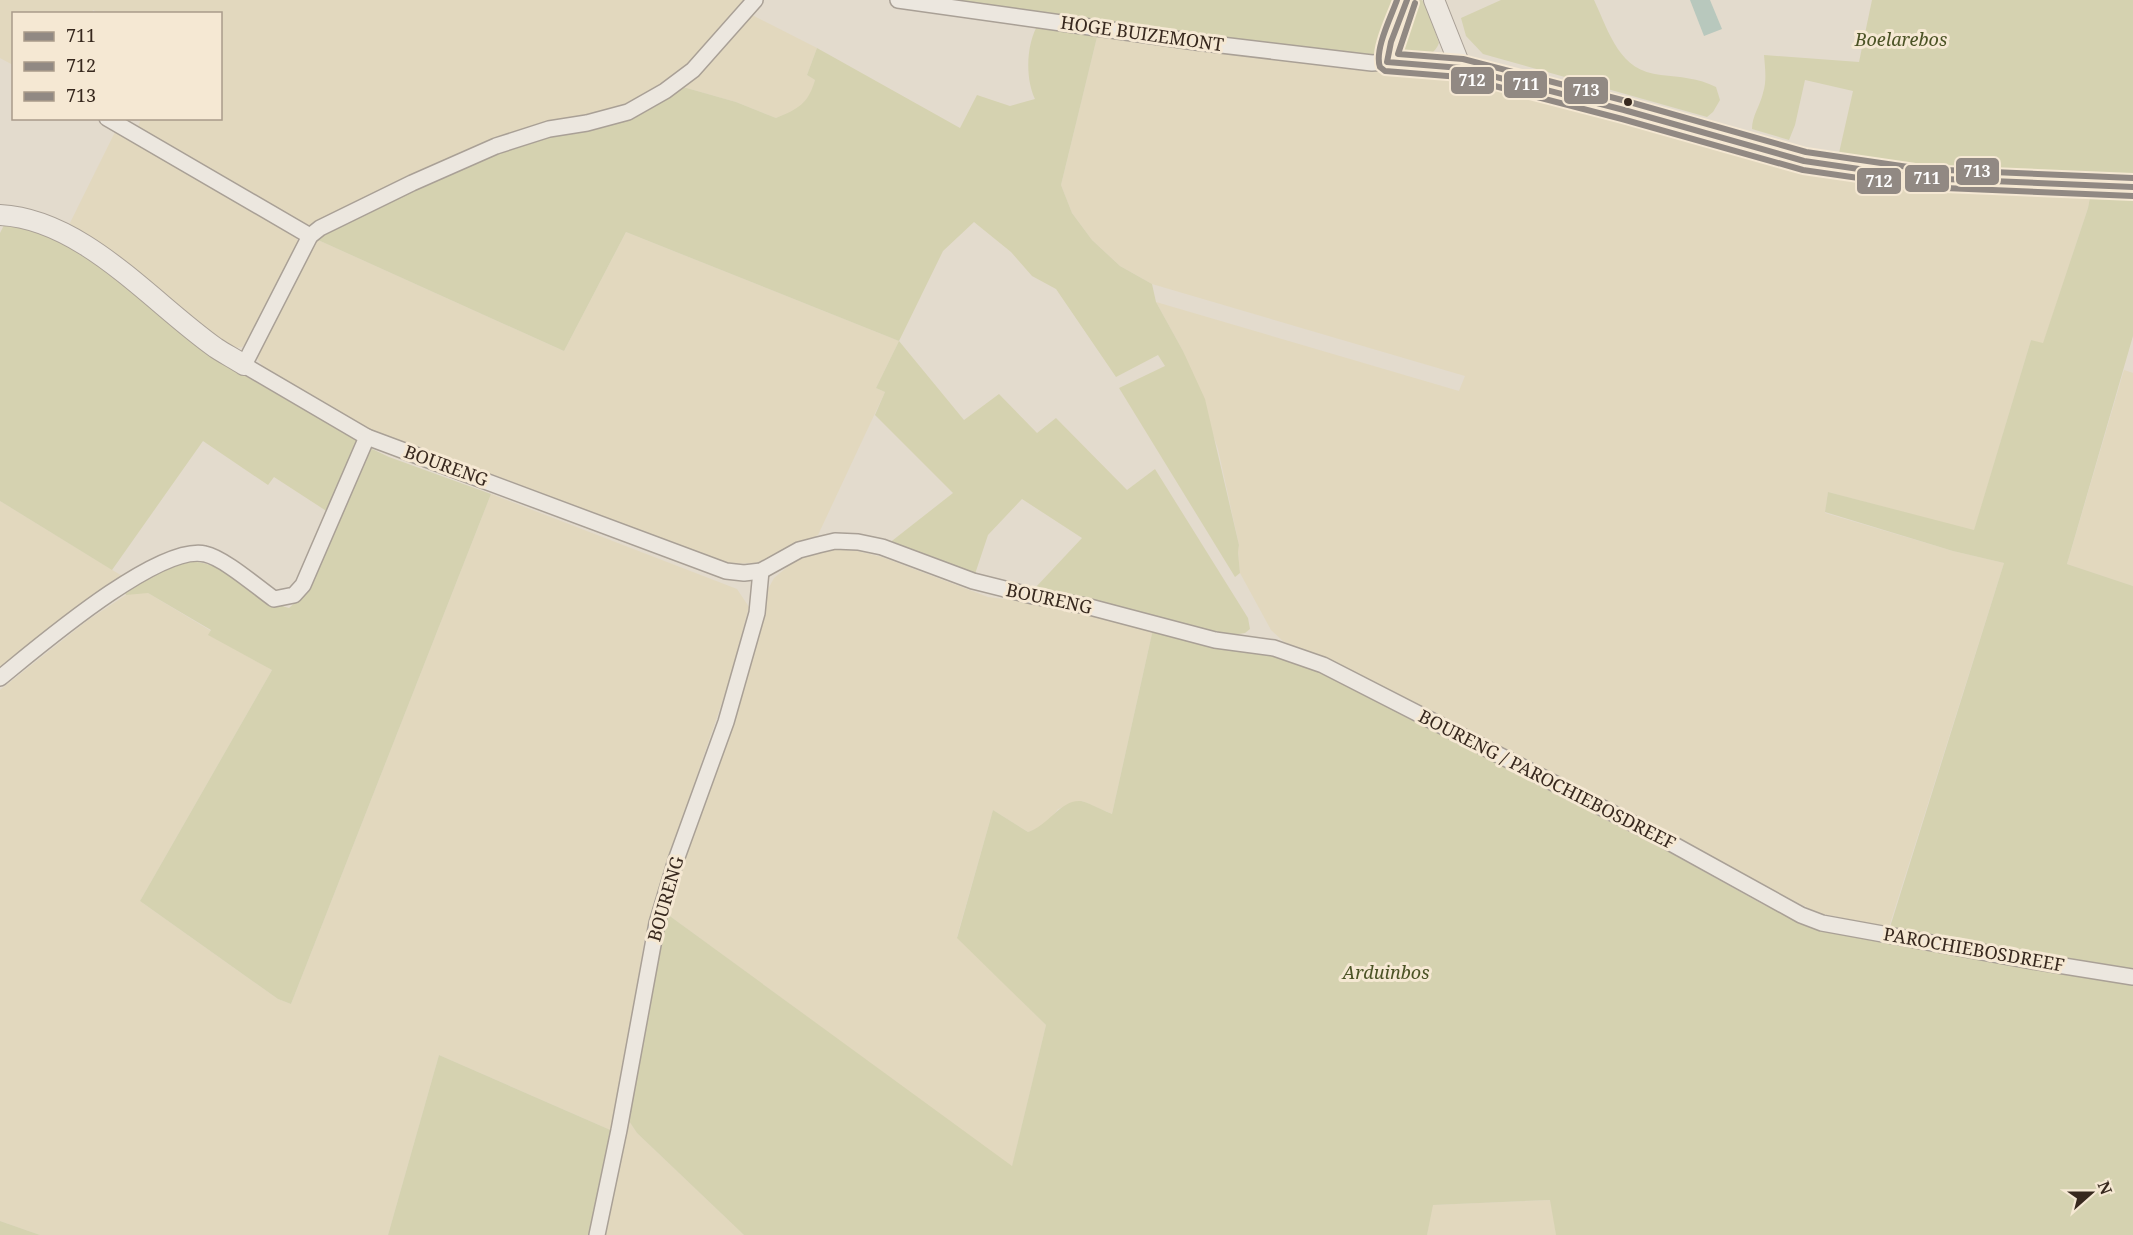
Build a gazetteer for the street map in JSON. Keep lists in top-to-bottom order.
{
  "streets": {
    "street": [
      "HOGE BUIZEMONT",
      "BOURENG",
      "BOURENG / PAROCHIEBOSDREEF",
      "PAROCHIEBOSDREEF"
    ]
  },
  "crossings": [
    ["BOURENG", "BOURENG / PAROCHIEBOSDREEF"],
    ["BOURENG / PAROCHIEBOSDREEF", "PAROCHIEBOSDREEF"]
  ],
  "parks": ["Boelarebos", "Arduinbos"],
  "lines": ["transit line 711", "transit line 712", "transit line 713"],
  "legend": ["711", "712", "713"],
  "north": "right"
}
